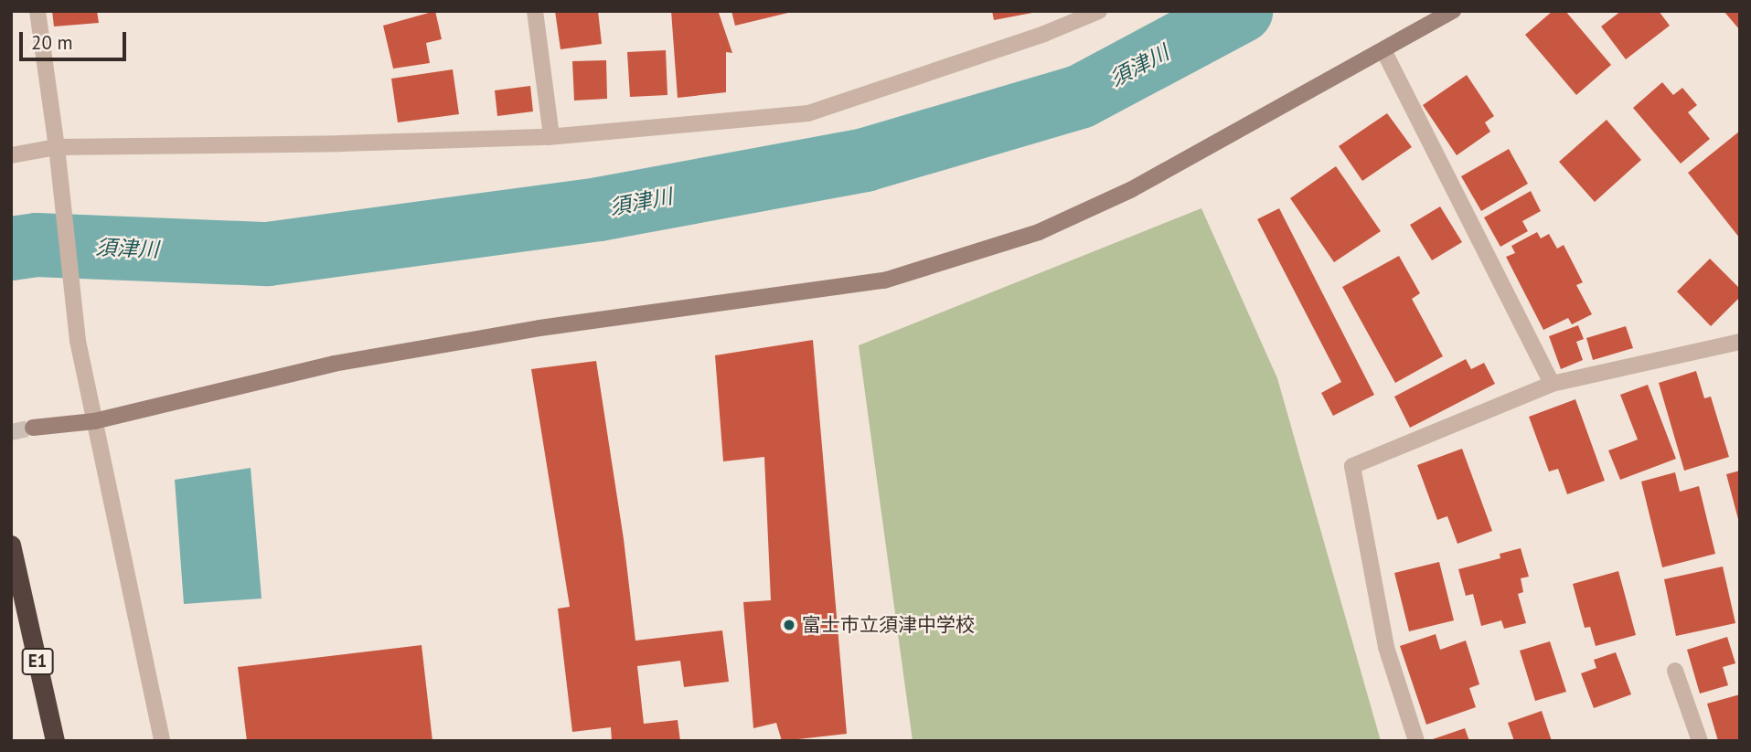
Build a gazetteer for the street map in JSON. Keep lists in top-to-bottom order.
{
  "streets": {
    "highway": ["E1"]
  },
  "water": ["須津川"],
  "places": ["富士市立須津中学校"],
  "scale_bar": "20 m"
}
